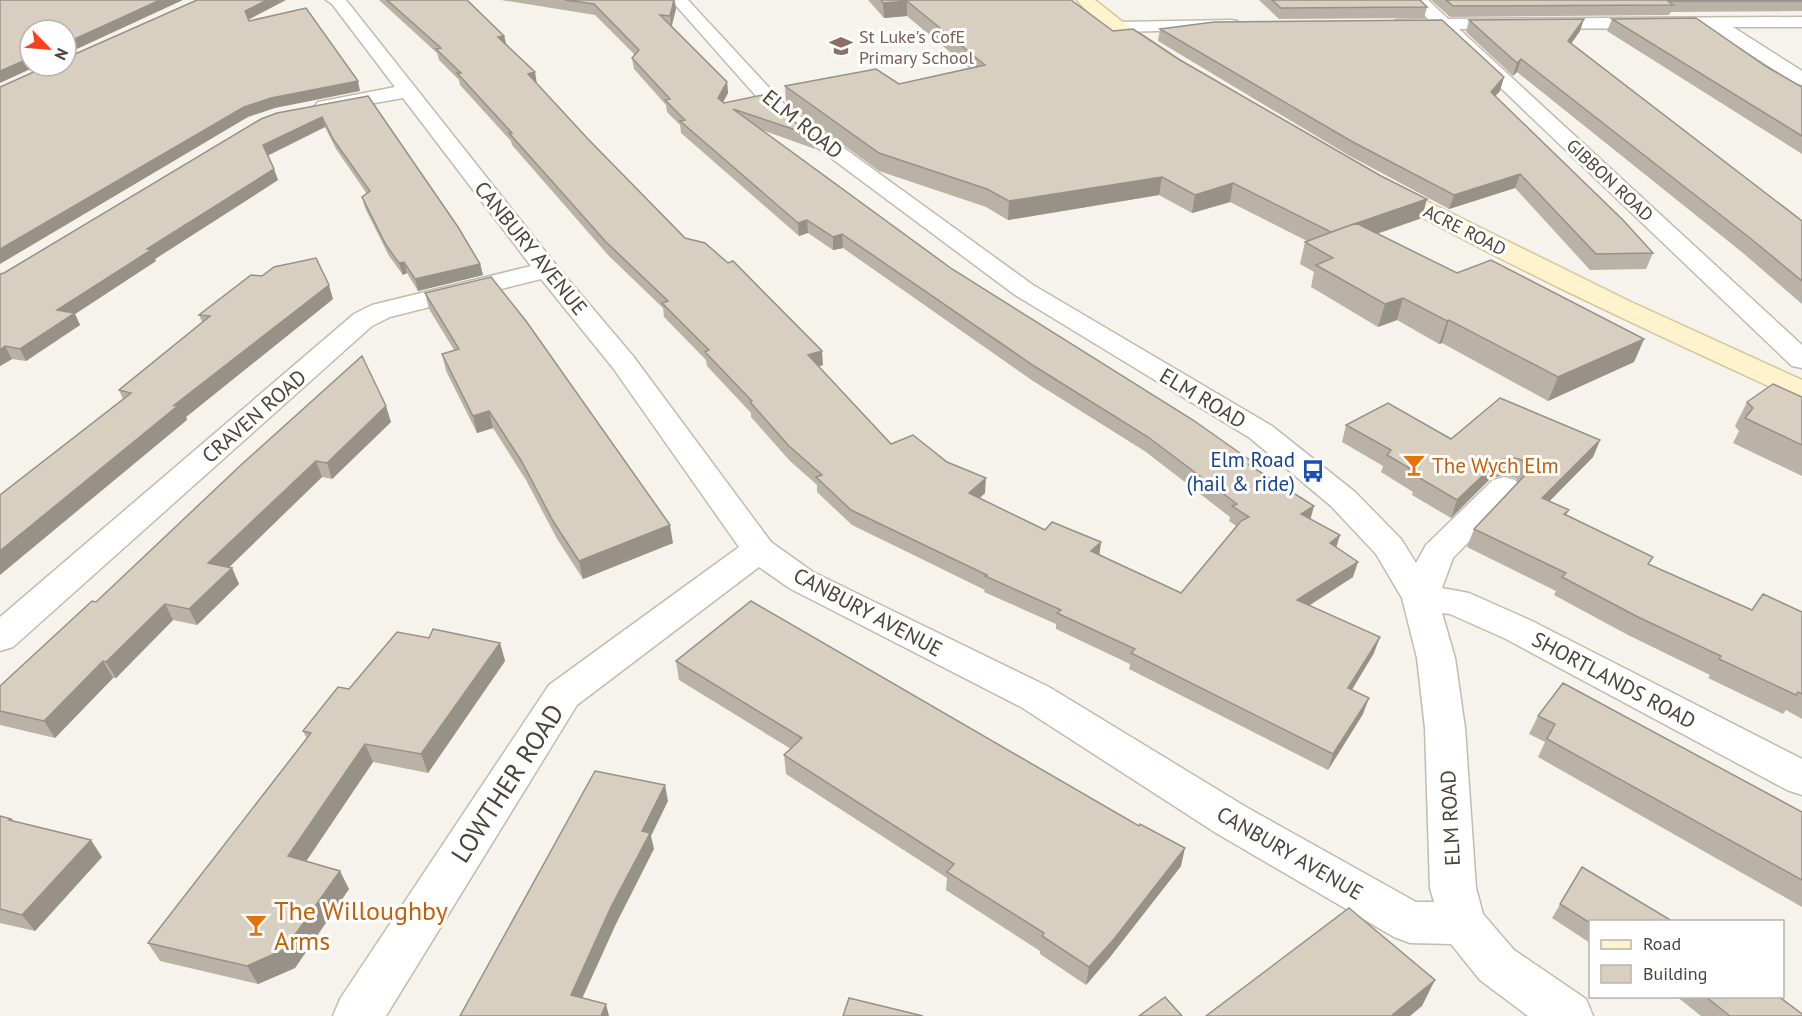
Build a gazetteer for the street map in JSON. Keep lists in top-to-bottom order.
{
  "streets": {
    "street": [
      "ELM ROAD",
      "GIBBON ROAD",
      "ACRE ROAD",
      "CANBURY AVENUE",
      "CRAVEN ROAD",
      "SHORTLANDS ROAD",
      "LOWTHER ROAD"
    ]
  },
  "crossings": [
    ["ELM ROAD", "CANBURY AVENUE"],
    ["ELM ROAD", "SHORTLANDS ROAD"],
    ["CANBURY AVENUE", "CRAVEN ROAD"],
    ["CANBURY AVENUE", "LOWTHER ROAD"]
  ],
  "places": {
    "school or university": ["St Luke's CofE Primary School"],
    "bar": ["The Wych Elm", "The Willoughby Arms"],
    "bus stop": ["Elm Road (hail & ride)"]
  },
  "legend": ["Road", "Building"],
  "north": "bottom right"
}
